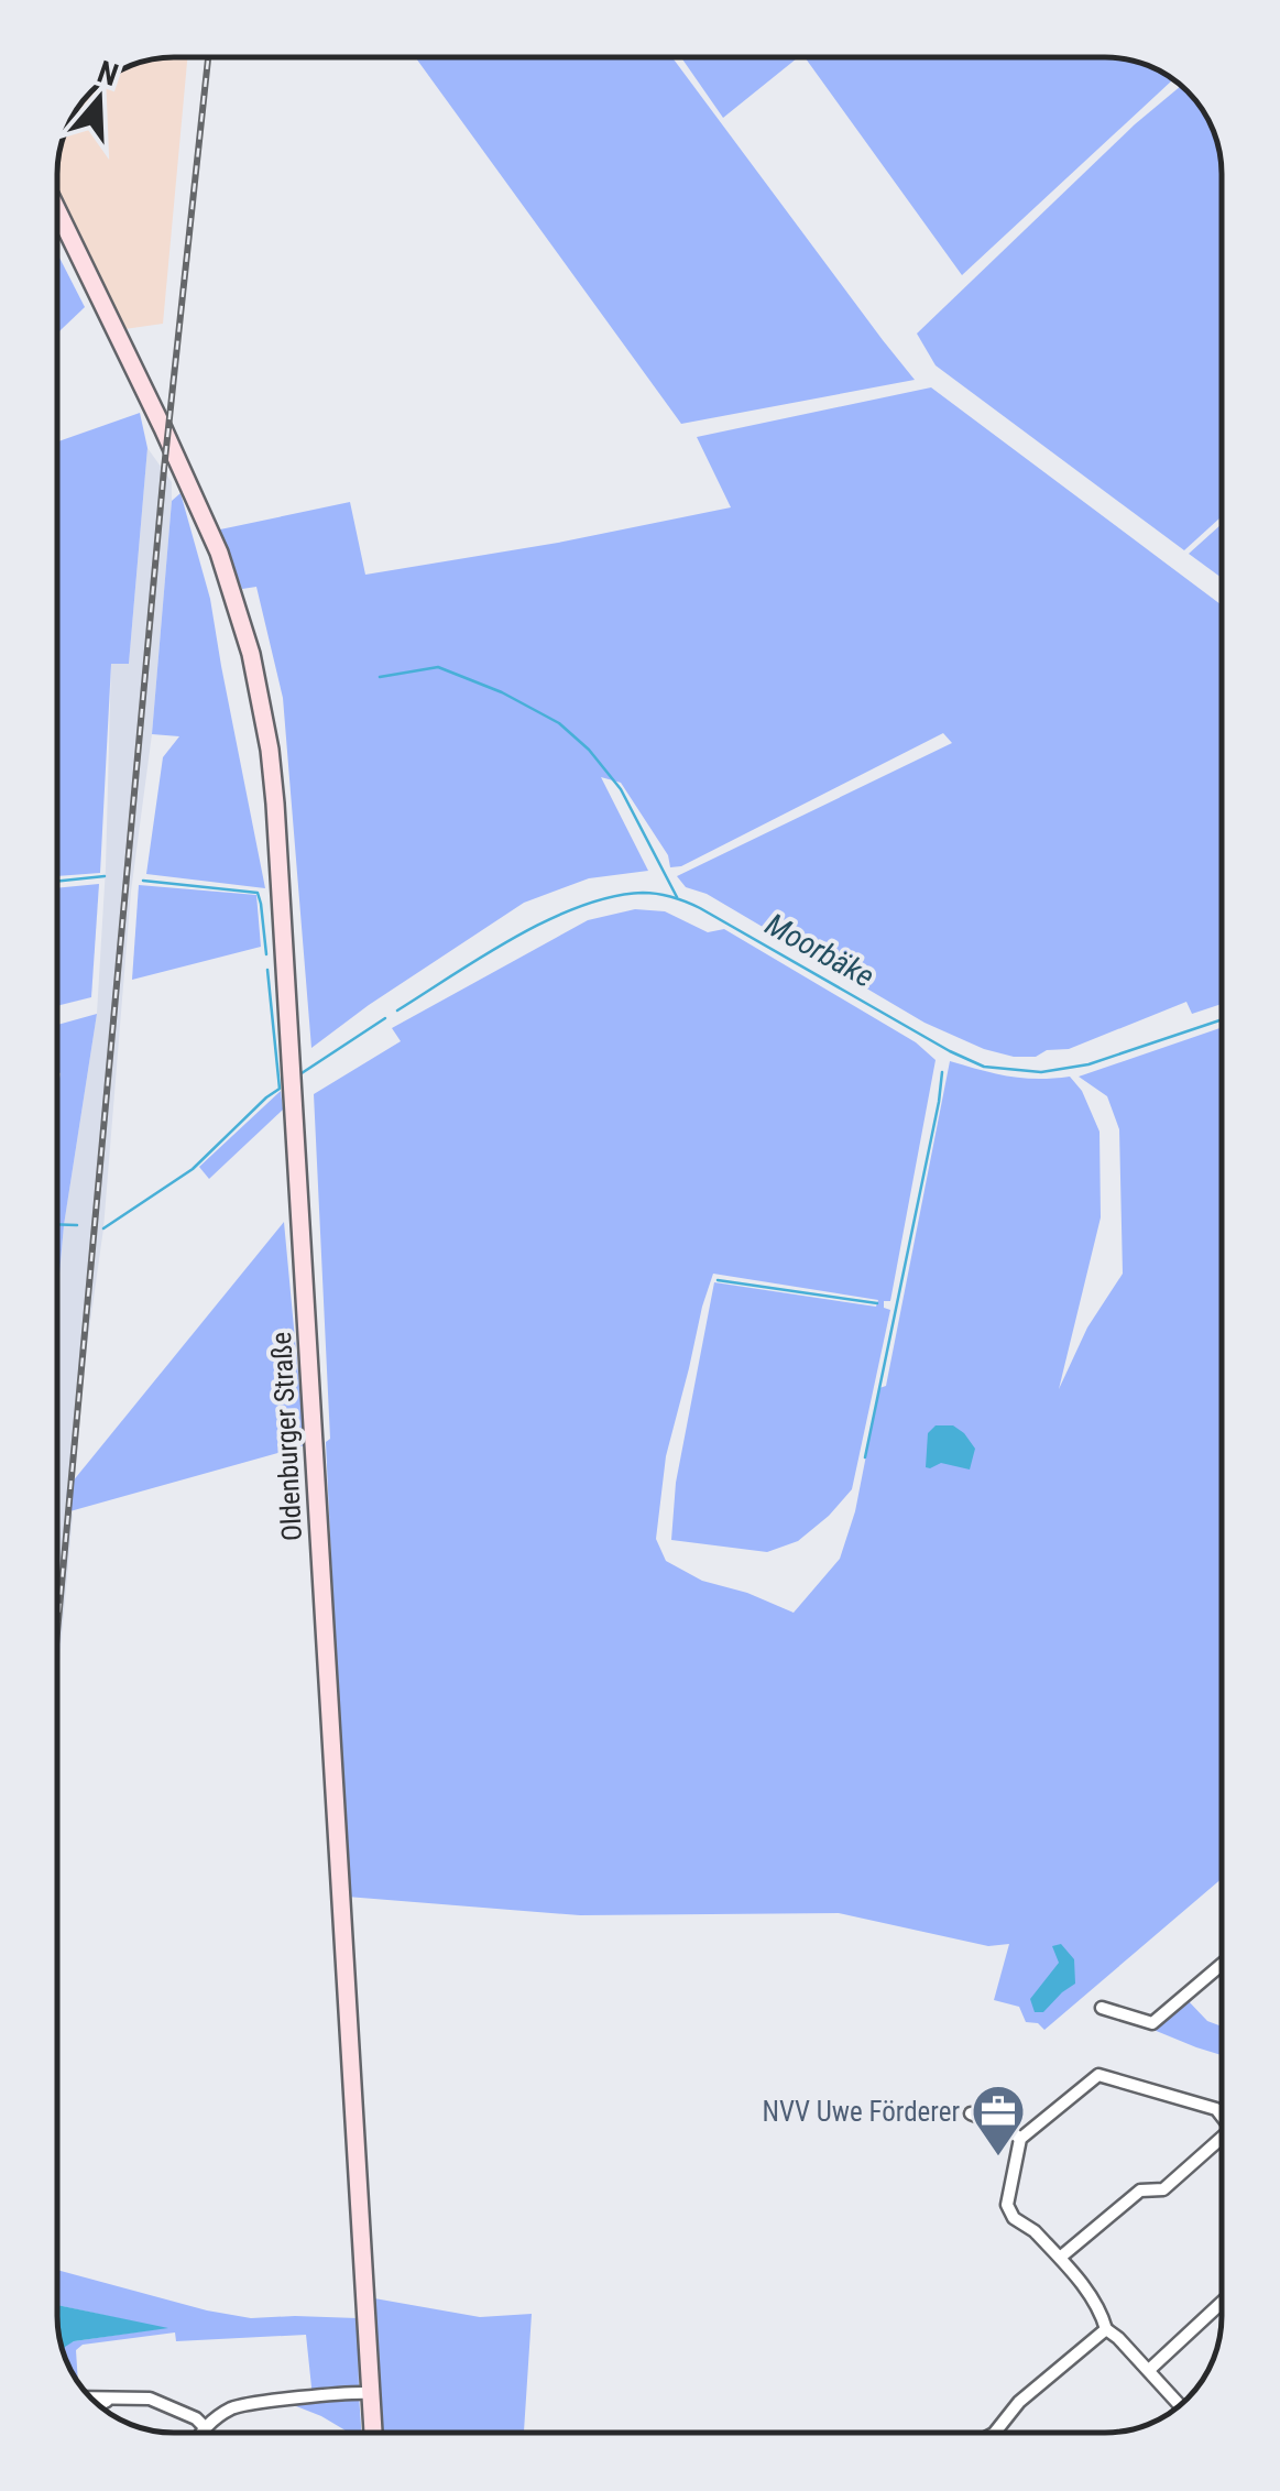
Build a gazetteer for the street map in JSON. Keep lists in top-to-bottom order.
{
  "streets": {
    "street": ["Oldenburger Straße"]
  },
  "water": ["Moorbäke"],
  "places": {
    "office": ["NVV Uwe Förderer"]
  },
  "north": "top"
}
